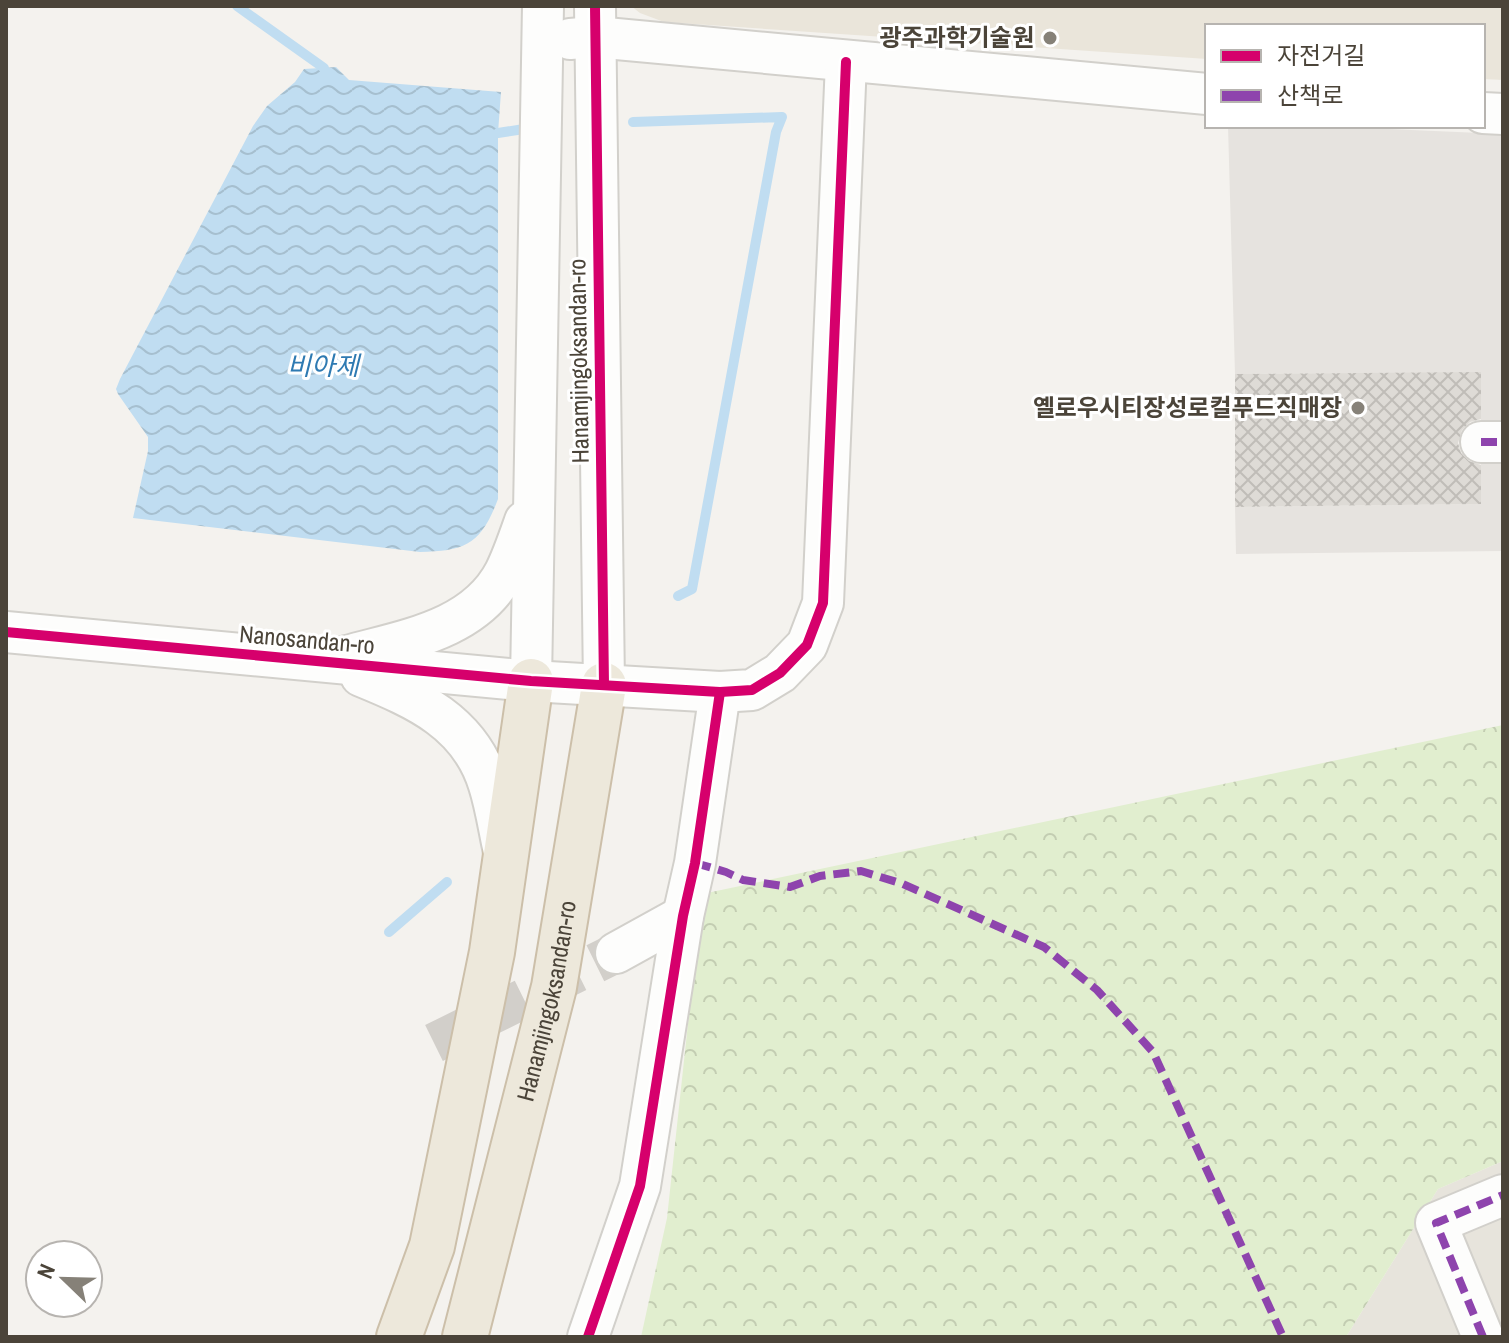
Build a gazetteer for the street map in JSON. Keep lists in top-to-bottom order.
{
  "streets": {
    "highway": ["Hanamjingoksandan-ro"],
    "street": ["Nanosandan-ro"]
  },
  "crossings": [
    ["Hanamjingoksandan-ro", "Nanosandan-ro"]
  ],
  "water": ["비아제"],
  "places": ["광주과학기술원", "옐로우시티장성로컬푸드직매장"],
  "legend": ["자전거길", "산책로"],
  "north": "top left"
}
